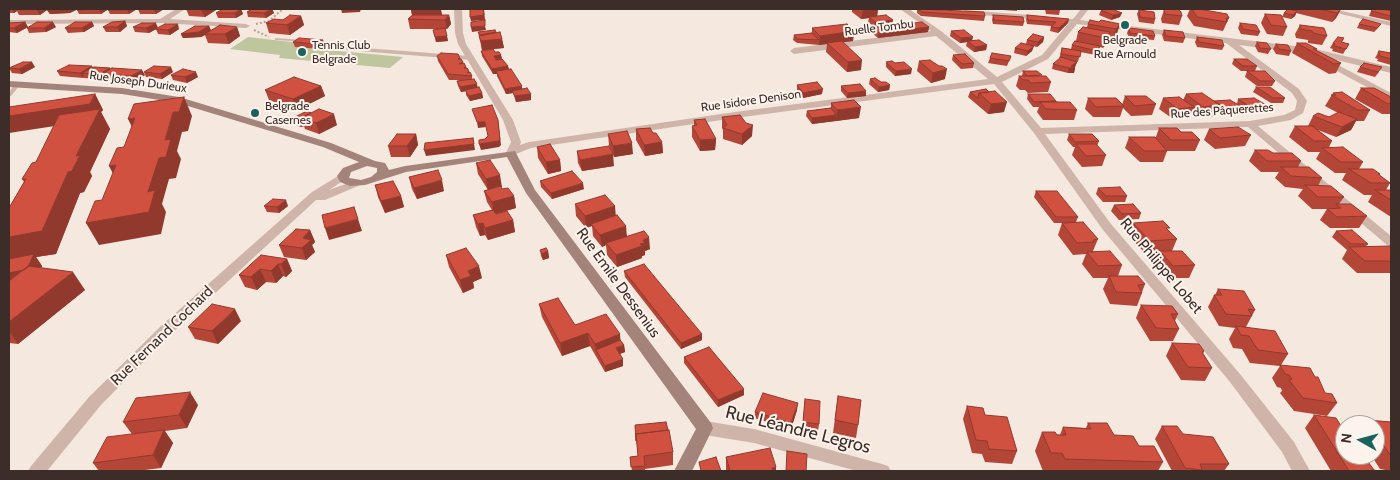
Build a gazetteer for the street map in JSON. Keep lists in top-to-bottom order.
{
  "streets": {
    "street": [
      "Ruelle Tombu",
      "Rue Joseph Durieux",
      "Rue Isidore Denison",
      "Rue des Pâquerettes",
      "Rue Philippe Lobet",
      "Rue Emile Dessenius",
      "Rue Fernand Cochard",
      "Rue Léandre Legros"
    ]
  },
  "crossings": [
    ["Ruelle Tombu", "Rue Philippe Lobet"],
    ["Rue Isidore Denison", "Rue Philippe Lobet"],
    ["Rue Isidore Denison", "Rue Emile Dessenius"],
    ["Rue des Pâquerettes", "Rue Philippe Lobet"],
    ["Rue Emile Dessenius", "Rue Léandre Legros"]
  ],
  "places": ["Belgrade Rue Arnould", "Tennis Club Belgrade", "Belgrade Casernes"],
  "north": "left"
}
